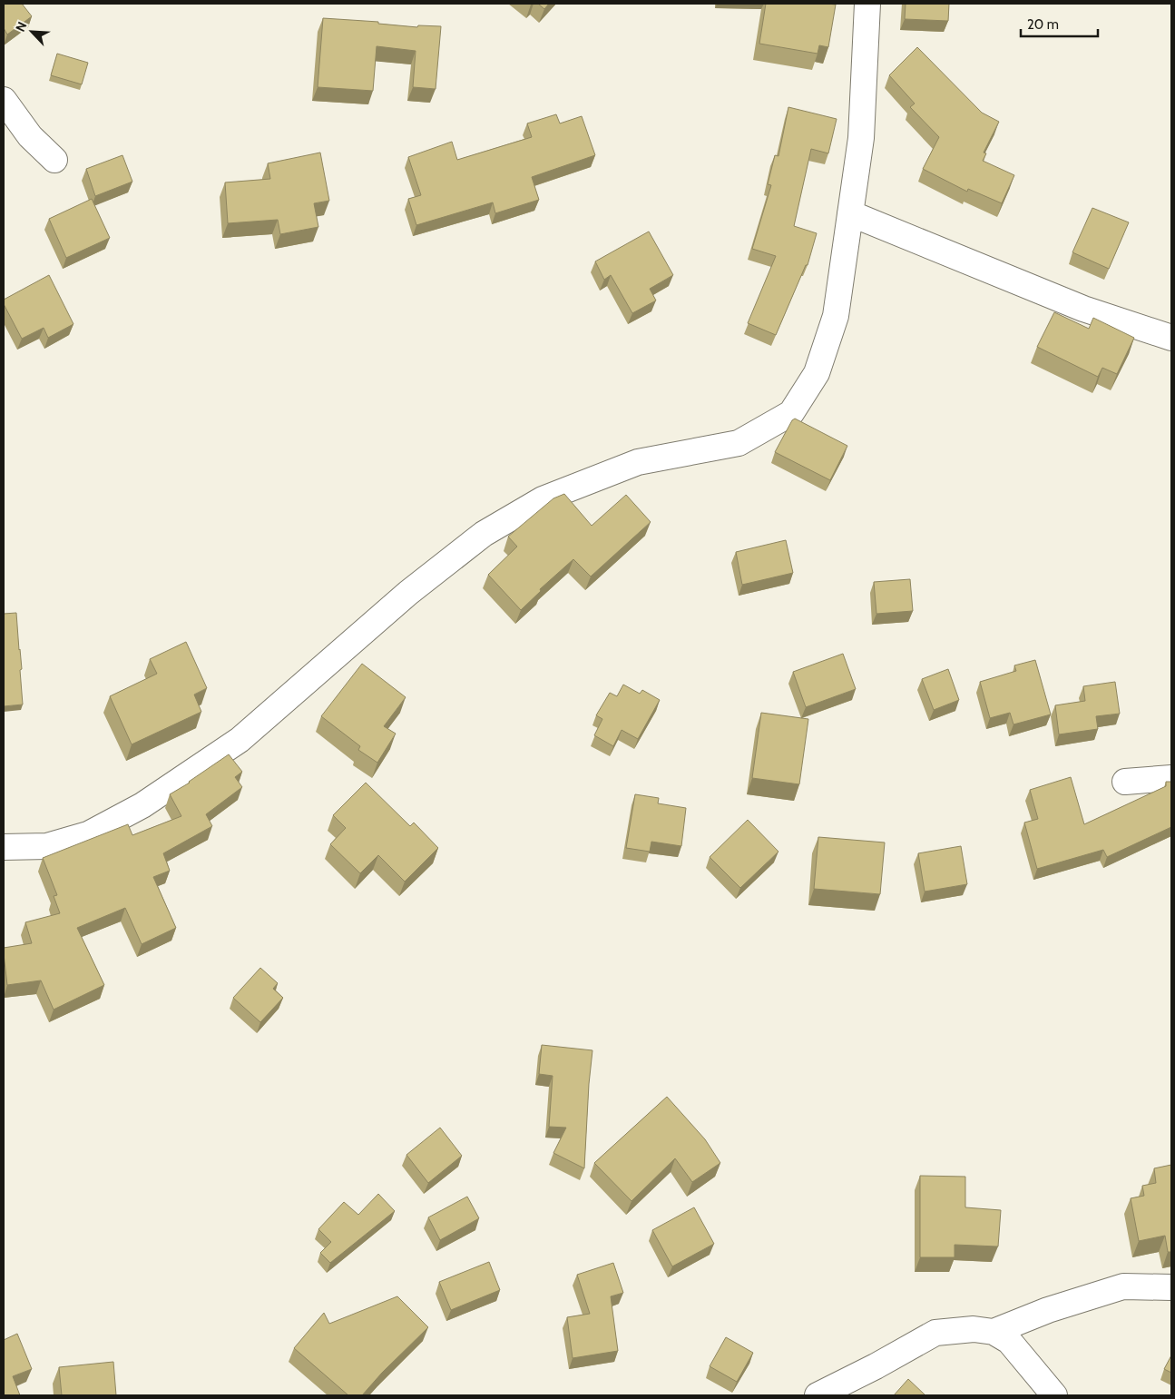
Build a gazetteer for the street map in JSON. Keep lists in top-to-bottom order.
{
  "scale_bar": "20 m",
  "north": "top left"
}
